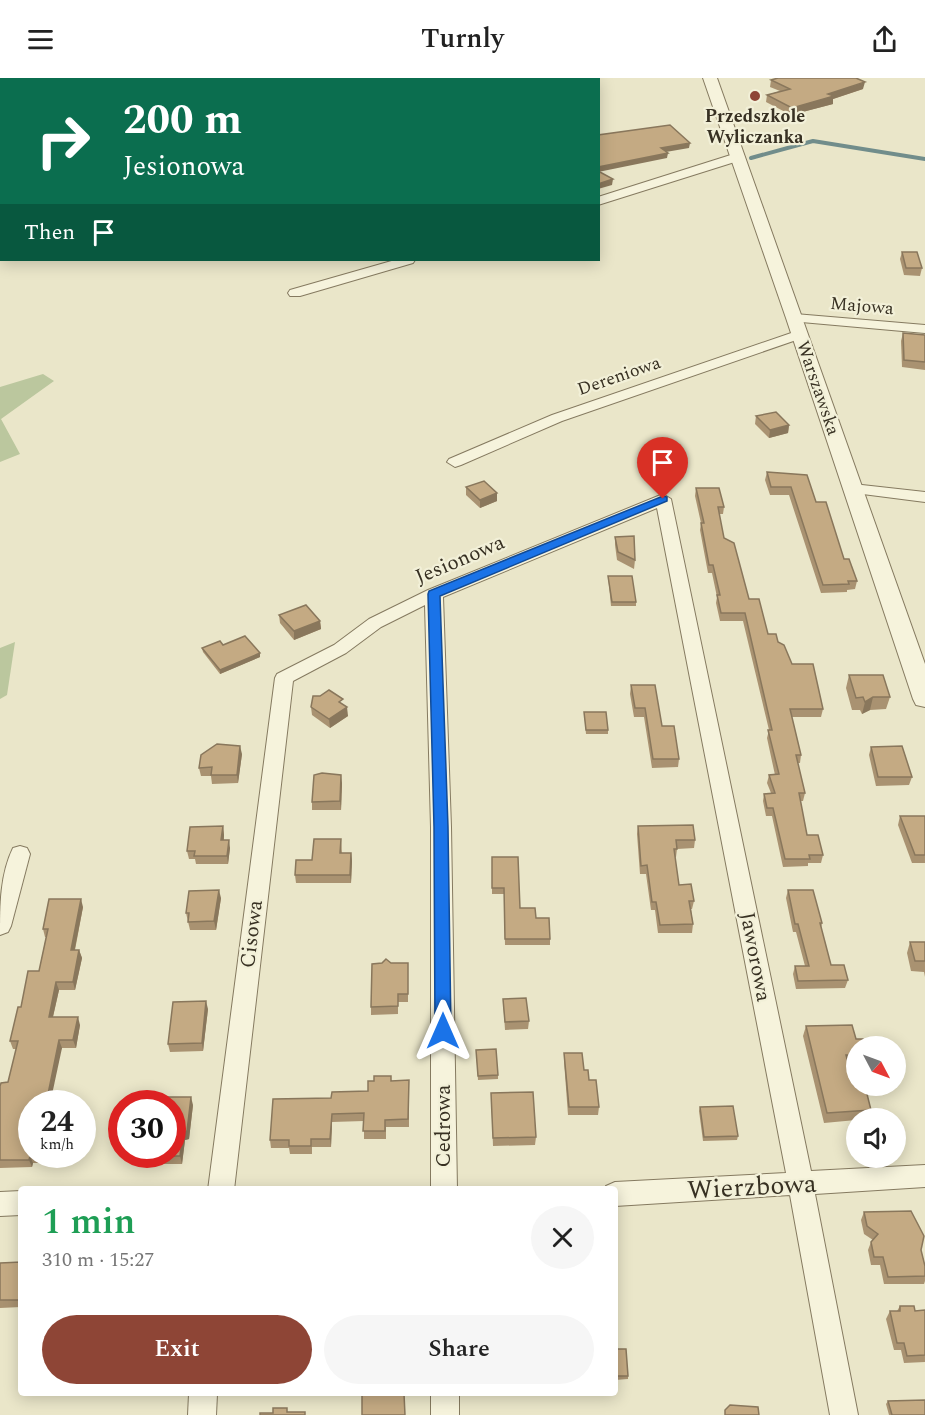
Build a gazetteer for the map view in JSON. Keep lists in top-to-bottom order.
{
  "streets": {
    "street": [
      "Majowa",
      "Dereniowa",
      "Warszawska",
      "Jesionowa",
      "Cisowa",
      "Jaworowa",
      "Cedrowa",
      "Wierzbowa"
    ]
  },
  "crossings": [
    ["Majowa", "Dereniowa"],
    ["Majowa", "Warszawska"],
    ["Dereniowa", "Warszawska"],
    ["Jesionowa", "Cisowa"],
    ["Jesionowa", "Jaworowa"],
    ["Jesionowa", "Cedrowa"],
    ["Jaworowa", "Wierzbowa"]
  ],
  "places": ["Przedszkole Wyliczanka"],
  "north": "bottom right",
  "page": {
    "header": "Turnly",
    "turn": ["200 m", "Jesionowa"],
    "then": "Then",
    "speed": "24 km/h",
    "limit": "30",
    "heading": ["1 min", "310 m · 15:27"],
    "buttons": ["Exit", "Share"]
  }
}
